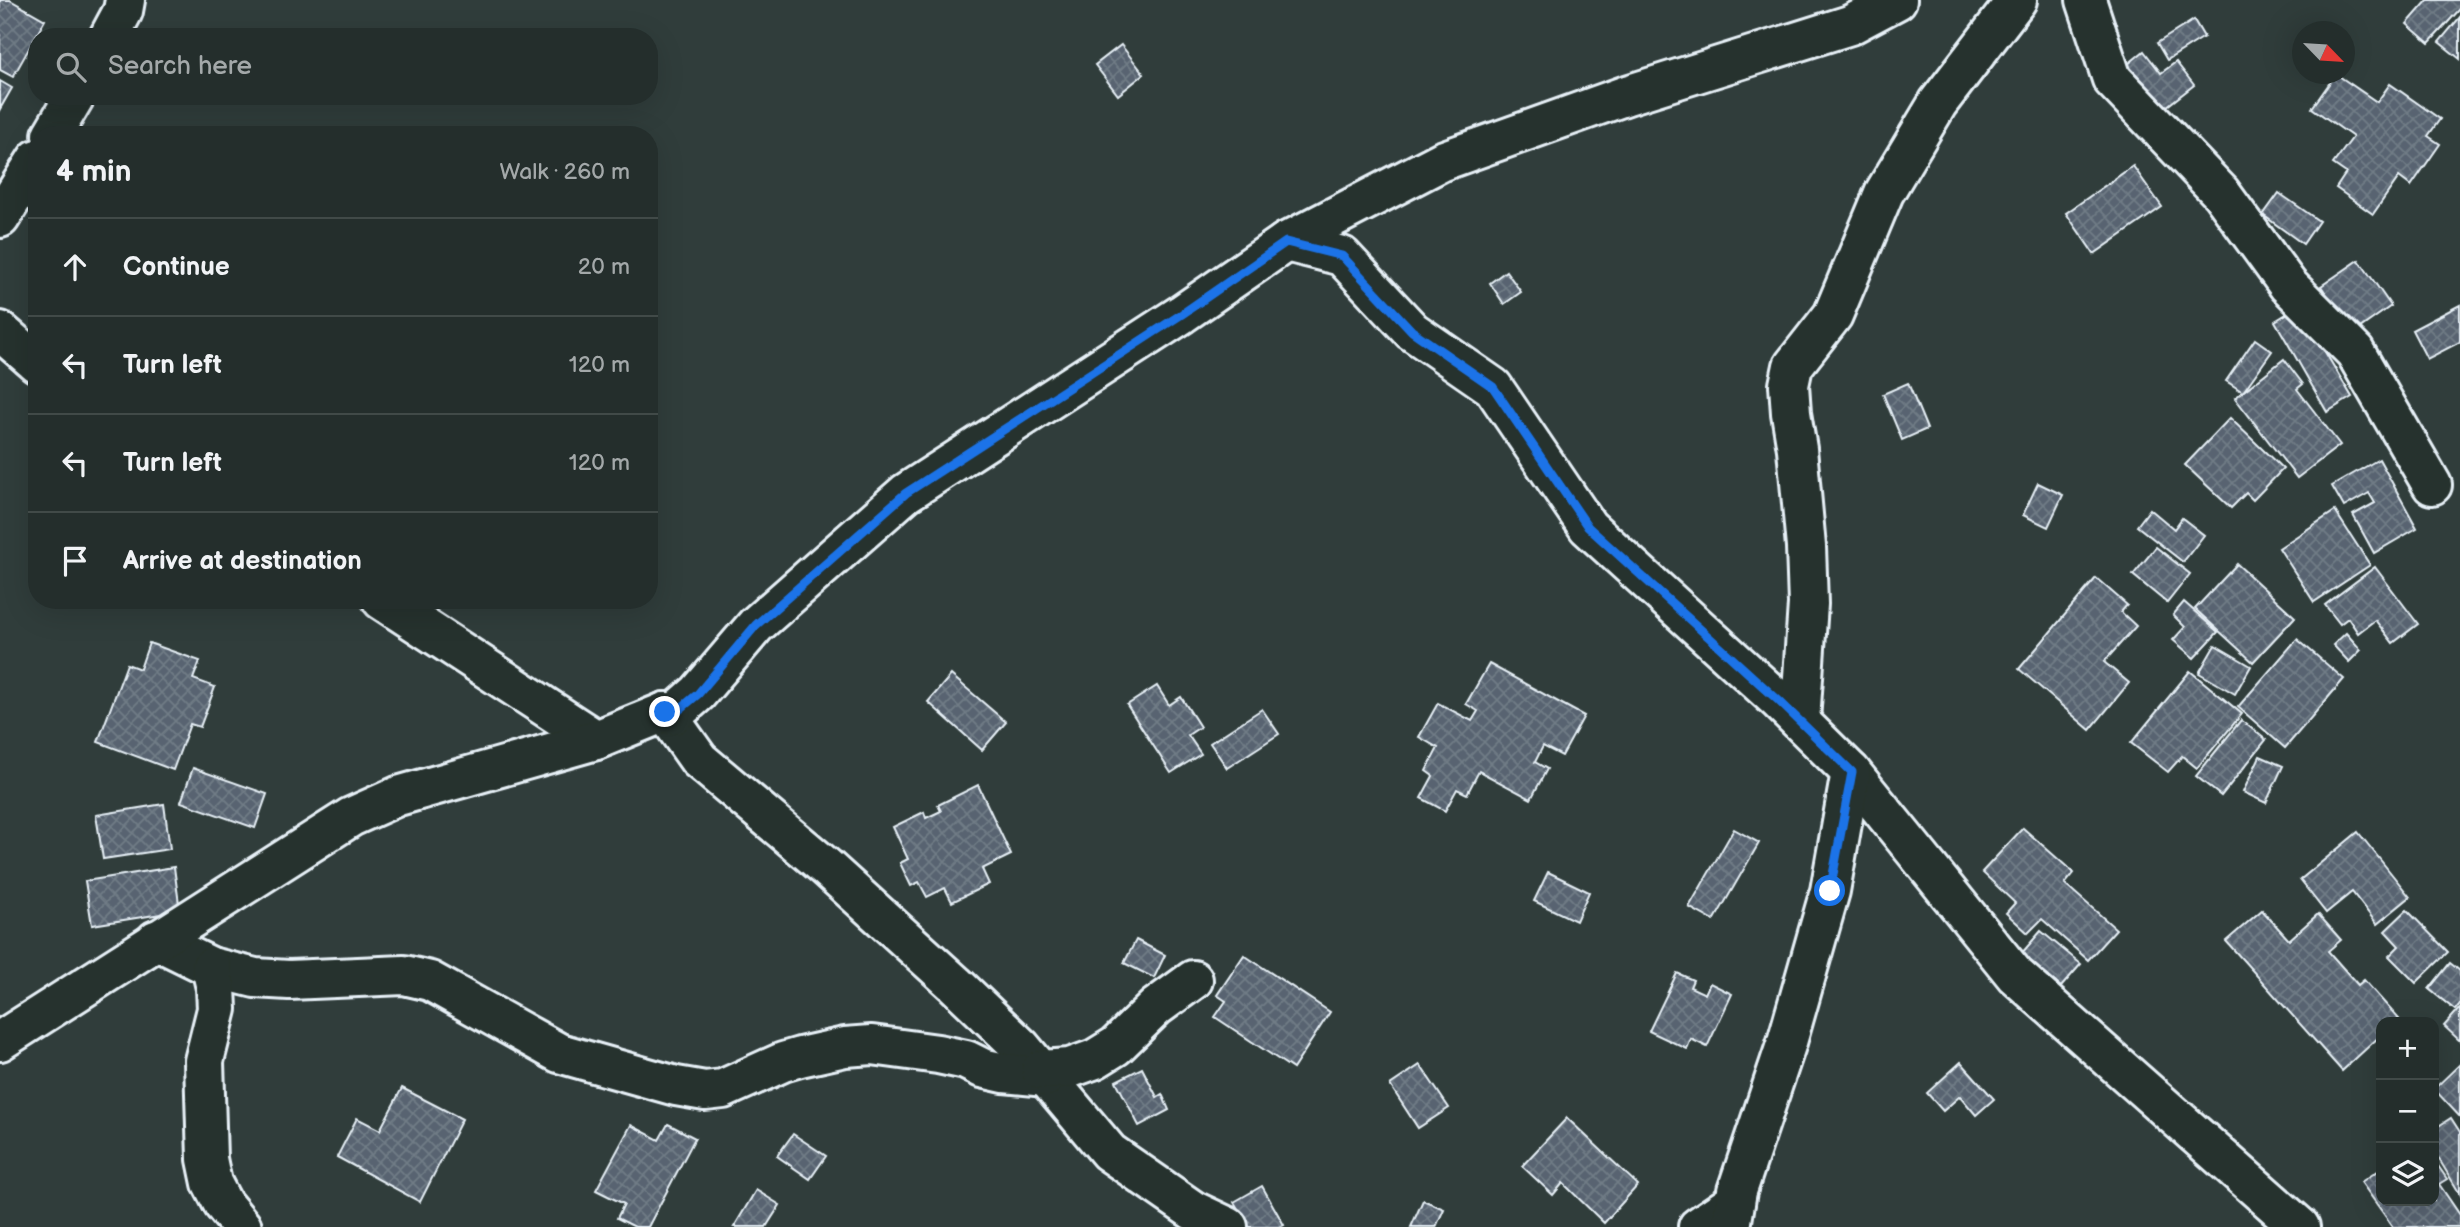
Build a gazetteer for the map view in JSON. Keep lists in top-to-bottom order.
{
  "north": "bottom right",
  "page": {
    "search": "Search here",
    "heading": ["4 min", "Walk · 260 m"],
    "list": [
      ["Continue", "20 m"],
      ["Turn left", "120 m"],
      ["Turn left", "120 m"],
      "Arrive at destination"
    ],
    "map_buttons": ["+", "−"]
  }
}
